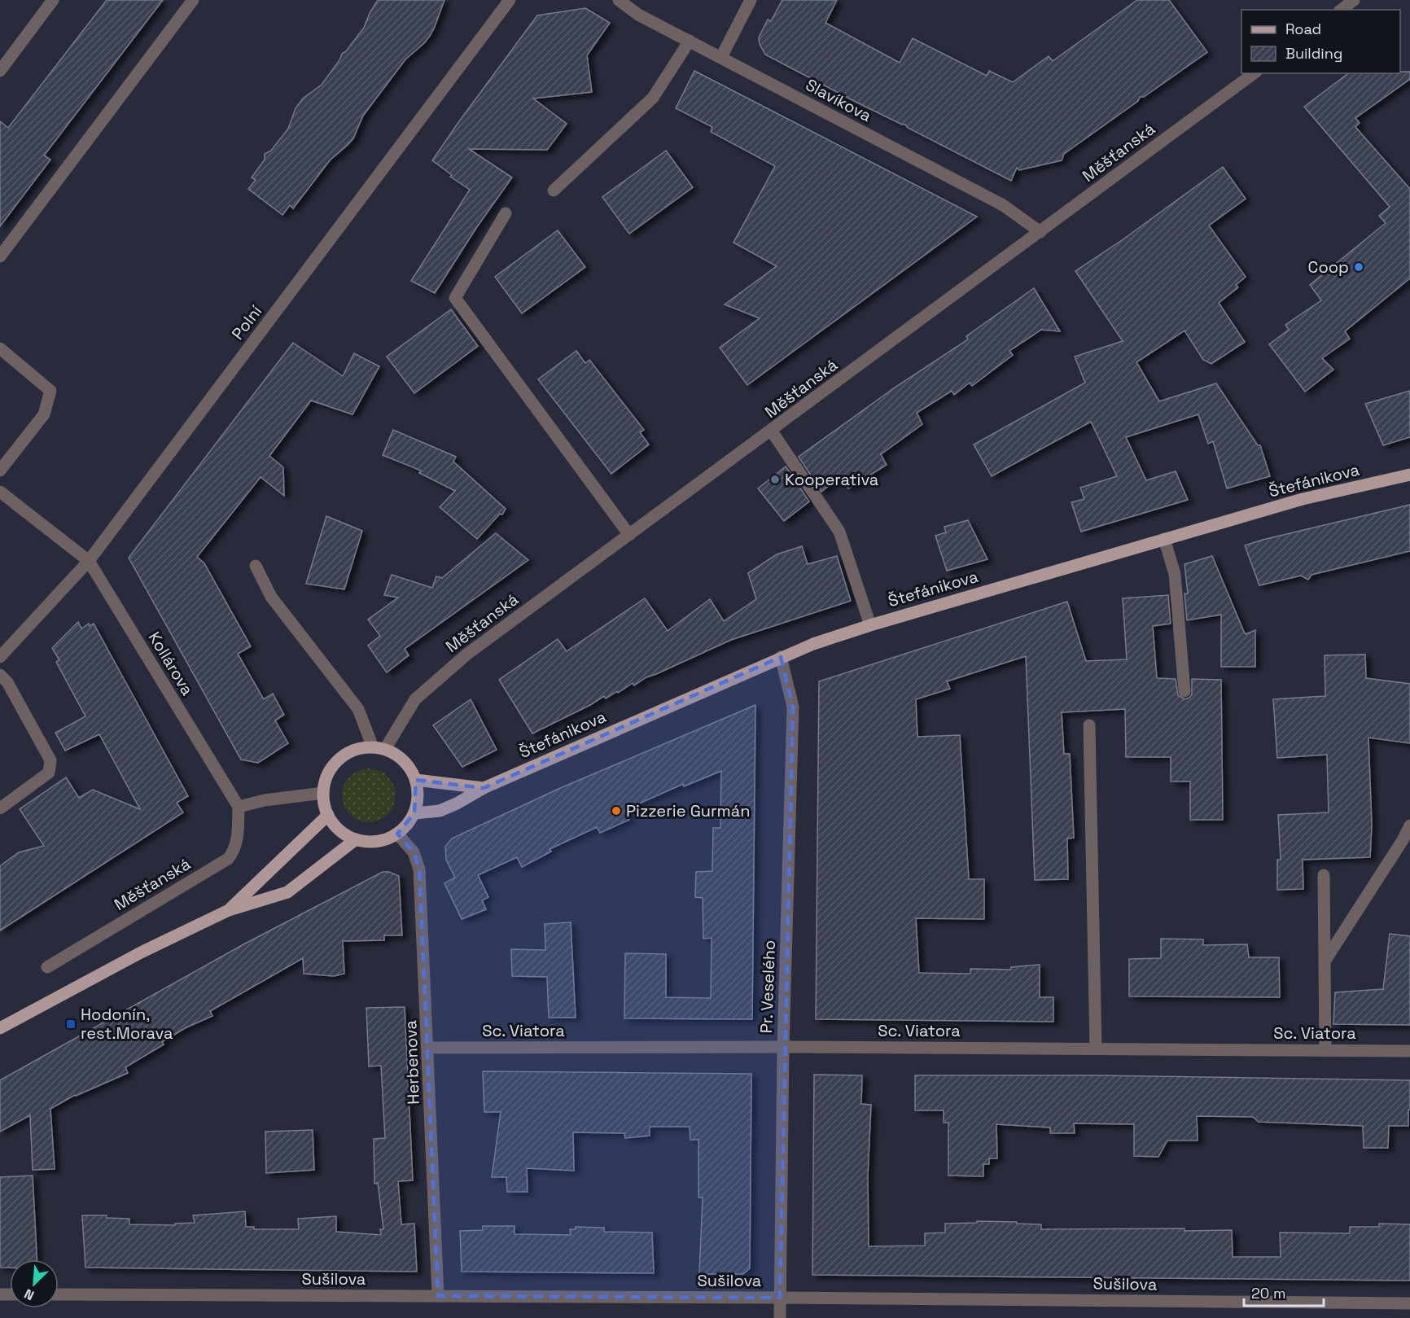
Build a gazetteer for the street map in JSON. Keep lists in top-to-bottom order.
{
  "streets": {
    "main road": ["Štefánikova"],
    "street": [
      "Slavíkova",
      "Měšťanská",
      "Polní",
      "Kollárova",
      "Pr. Veselého",
      "Sc. Viatora",
      "Herbenova",
      "Sušilova"
    ]
  },
  "crossings": [
    ["Slavíkova", "Měšťanská"],
    ["Měšťanská", "Štefánikova"],
    ["Měšťanská", "Kollárova"],
    ["Měšťanská", "Herbenova"],
    ["Polní", "Kollárova"],
    ["Štefánikova", "Pr. Veselého"],
    ["Štefánikova", "Herbenova"],
    ["Pr. Veselého", "Sc. Viatora"],
    ["Pr. Veselého", "Sušilova"],
    ["Sc. Viatora", "Herbenova"],
    ["Herbenova", "Sušilova"]
  ],
  "places": {
    "other": ["Coop", "Kooperativa", "Pizzerie Gurmán"],
    "transit": ["Hodonín, rest.Morava"]
  },
  "legend": ["Road", "Building"],
  "scale_bar": "20 m",
  "north": "bottom left"
}
